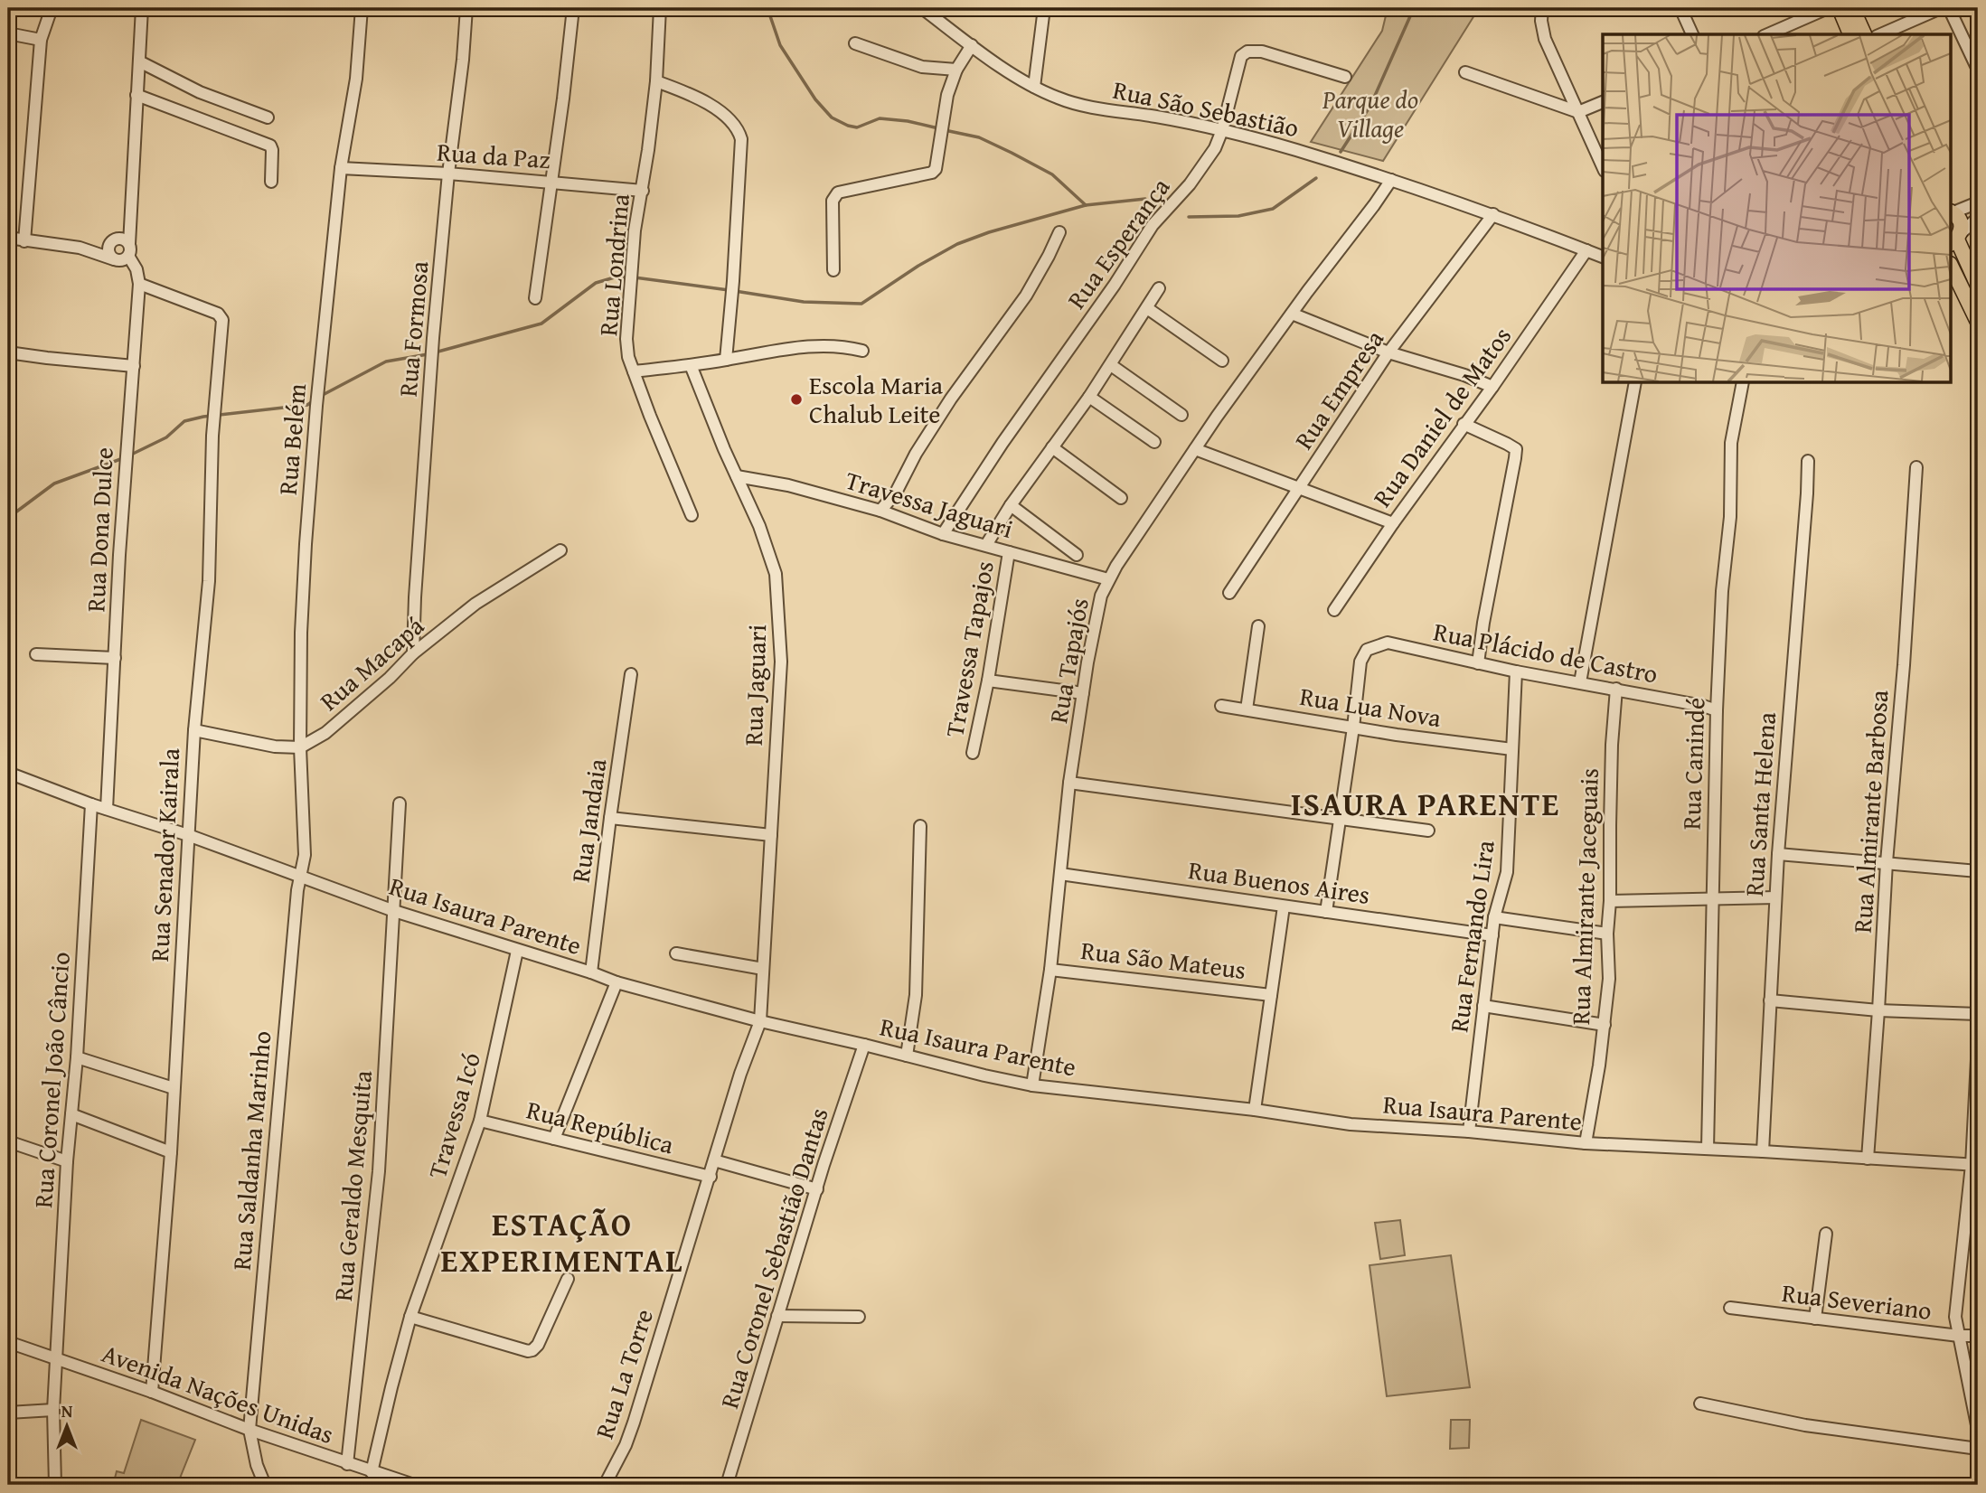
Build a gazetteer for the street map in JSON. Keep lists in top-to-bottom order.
{
  "streets": {
    "street": [
      "Rua São Sebastião",
      "Rua da Paz",
      "Rua Esperança",
      "Rua Londrina",
      "Rua Formosa",
      "Rua Empresa",
      "Rua Daniel de Matos",
      "Rua Belém",
      "Travessa Jaguari",
      "Rua Dona Dulce",
      "Travessa Tapajos",
      "Rua Plácido de Castro",
      "Rua Tapajós",
      "Rua Macapá",
      "Rua Jaguari",
      "Rua Lua Nova",
      "Rua Canindé",
      "Rua Santa Helena",
      "Rua Almirante Barbosa",
      "Rua Jandaia",
      "Rua Senador Kairala",
      "Rua Buenos Aires",
      "Rua Almirante Jaceguais",
      "Rua Isaura Parente",
      "Rua Fernando Lira",
      "Rua São Mateus",
      "Rua Coronel João Câncio",
      "Travessa Icó",
      "Rua República",
      "Rua Saldanha Marinho",
      "Rua Geraldo Mesquita",
      "Rua Coronel Sebastião Dantas",
      "Rua Severiano",
      "Rua La Torre",
      "Avenida Nações Unidas"
    ]
  },
  "crossings": [
    ["Rua São Sebastião", "Rua Esperança"],
    ["Rua São Sebastião", "Rua Empresa"],
    ["Rua São Sebastião", "Rua Daniel de Matos"],
    ["Rua São Sebastião", "Rua Tapajós"],
    ["Rua da Paz", "Rua Londrina"],
    ["Rua da Paz", "Rua Formosa"],
    ["Rua da Paz", "Rua Belém"],
    ["Rua Esperança", "Travessa Jaguari"],
    ["Rua Formosa", "Rua Macapá"],
    ["Rua Belém", "Rua Macapá"],
    ["Rua Belém", "Rua Isaura Parente"],
    ["Rua Belém", "Rua Saldanha Marinho"],
    ["Travessa Jaguari", "Travessa Tapajos"],
    ["Travessa Jaguari", "Rua Tapajós"],
    ["Travessa Jaguari", "Rua Jaguari"],
    ["Rua Dona Dulce", "Rua Senador Kairala"],
    ["Rua Dona Dulce", "Rua Isaura Parente"],
    ["Rua Plácido de Castro", "Rua Lua Nova"],
    ["Rua Plácido de Castro", "Rua Canindé"],
    ["Rua Plácido de Castro", "Rua Almirante Jaceguais"],
    ["Rua Plácido de Castro", "Rua Fernando Lira"],
    ["Rua Tapajós", "Rua Buenos Aires"],
    ["Rua Tapajós", "Rua Isaura Parente"],
    ["Rua Tapajós", "Rua São Mateus"],
    ["Rua Jaguari", "Rua Isaura Parente"],
    ["Rua Jaguari", "Rua La Torre"],
    ["Rua Lua Nova", "Rua Fernando Lira"],
    ["Rua Canindé", "Rua Isaura Parente"],
    ["Rua Santa Helena", "Rua Isaura Parente"],
    ["Rua Almirante Barbosa", "Rua Isaura Parente"],
    ["Rua Jandaia", "Rua Isaura Parente"],
    ["Rua Senador Kairala", "Rua Isaura Parente"],
    ["Rua Senador Kairala", "Avenida Nações Unidas"],
    ["Rua Buenos Aires", "Rua Fernando Lira"],
    ["Rua Almirante Jaceguais", "Rua Isaura Parente"],
    ["Rua Isaura Parente", "Rua Fernando Lira"],
    ["Rua Isaura Parente", "Rua Coronel João Câncio"],
    ["Rua Isaura Parente", "Travessa Icó"],
    ["Rua Isaura Parente", "Rua Saldanha Marinho"],
    ["Rua Isaura Parente", "Rua Geraldo Mesquita"],
    ["Rua Isaura Parente", "Rua Coronel Sebastião Dantas"],
    ["Rua Isaura Parente", "Rua La Torre"],
    ["Rua Coronel João Câncio", "Avenida Nações Unidas"],
    ["Travessa Icó", "Rua República"],
    ["Travessa Icó", "Avenida Nações Unidas"],
    ["Rua República", "Rua La Torre"],
    ["Rua Saldanha Marinho", "Avenida Nações Unidas"],
    ["Rua Geraldo Mesquita", "Avenida Nações Unidas"]
  ],
  "districts": ["ISAURA PARENTE", "ESTAÇÃO EXPERIMENTAL"],
  "parks": ["Parque do Village"],
  "places": ["Escola Maria Chalub Leite"],
  "north": "top"
}
